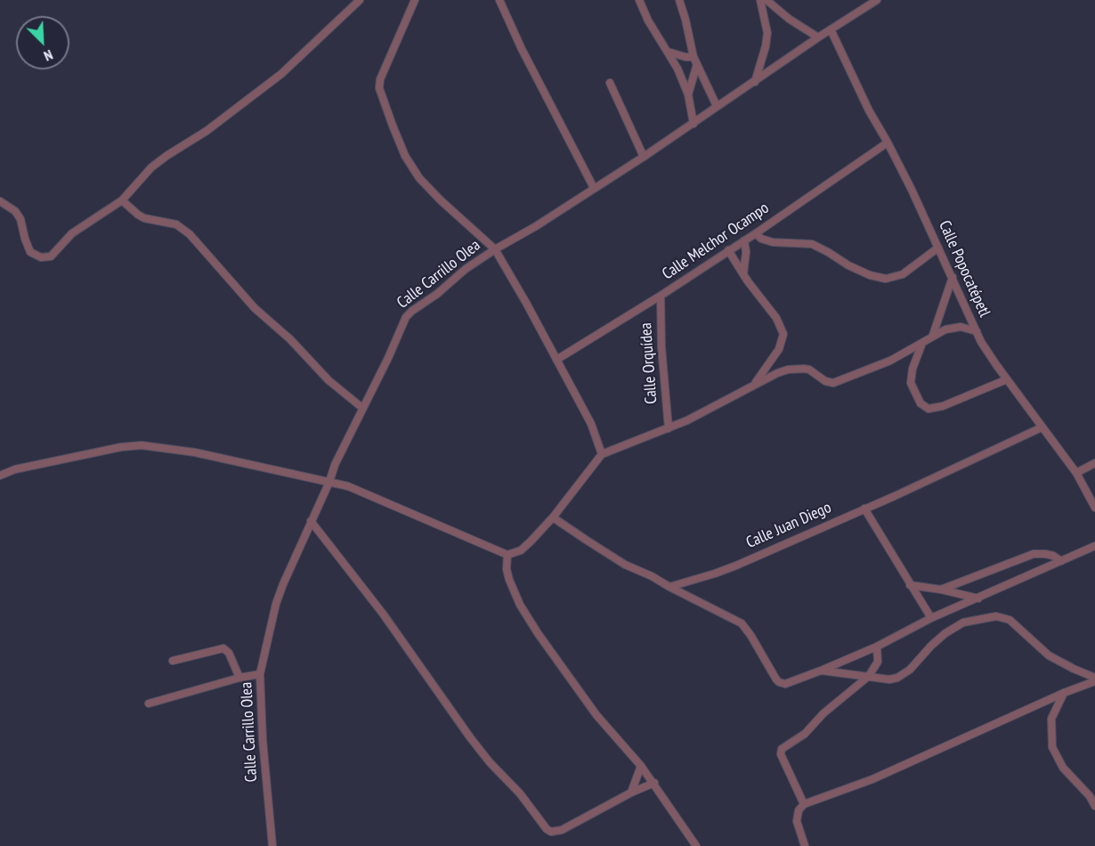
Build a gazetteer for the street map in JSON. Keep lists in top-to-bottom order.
{
  "streets": {
    "street": [
      "Calle Melchor Ocampo",
      "Calle Popocatépetl",
      "Calle Carrillo Olea",
      "Calle Orquídea",
      "Calle Juan Diego"
    ]
  },
  "crossings": [
    ["Calle Melchor Ocampo", "Calle Popocatépetl"],
    ["Calle Melchor Ocampo", "Calle Orquídea"],
    ["Calle Popocatépetl", "Calle Carrillo Olea"],
    ["Calle Popocatépetl", "Calle Juan Diego"]
  ],
  "north": "bottom right"
}
